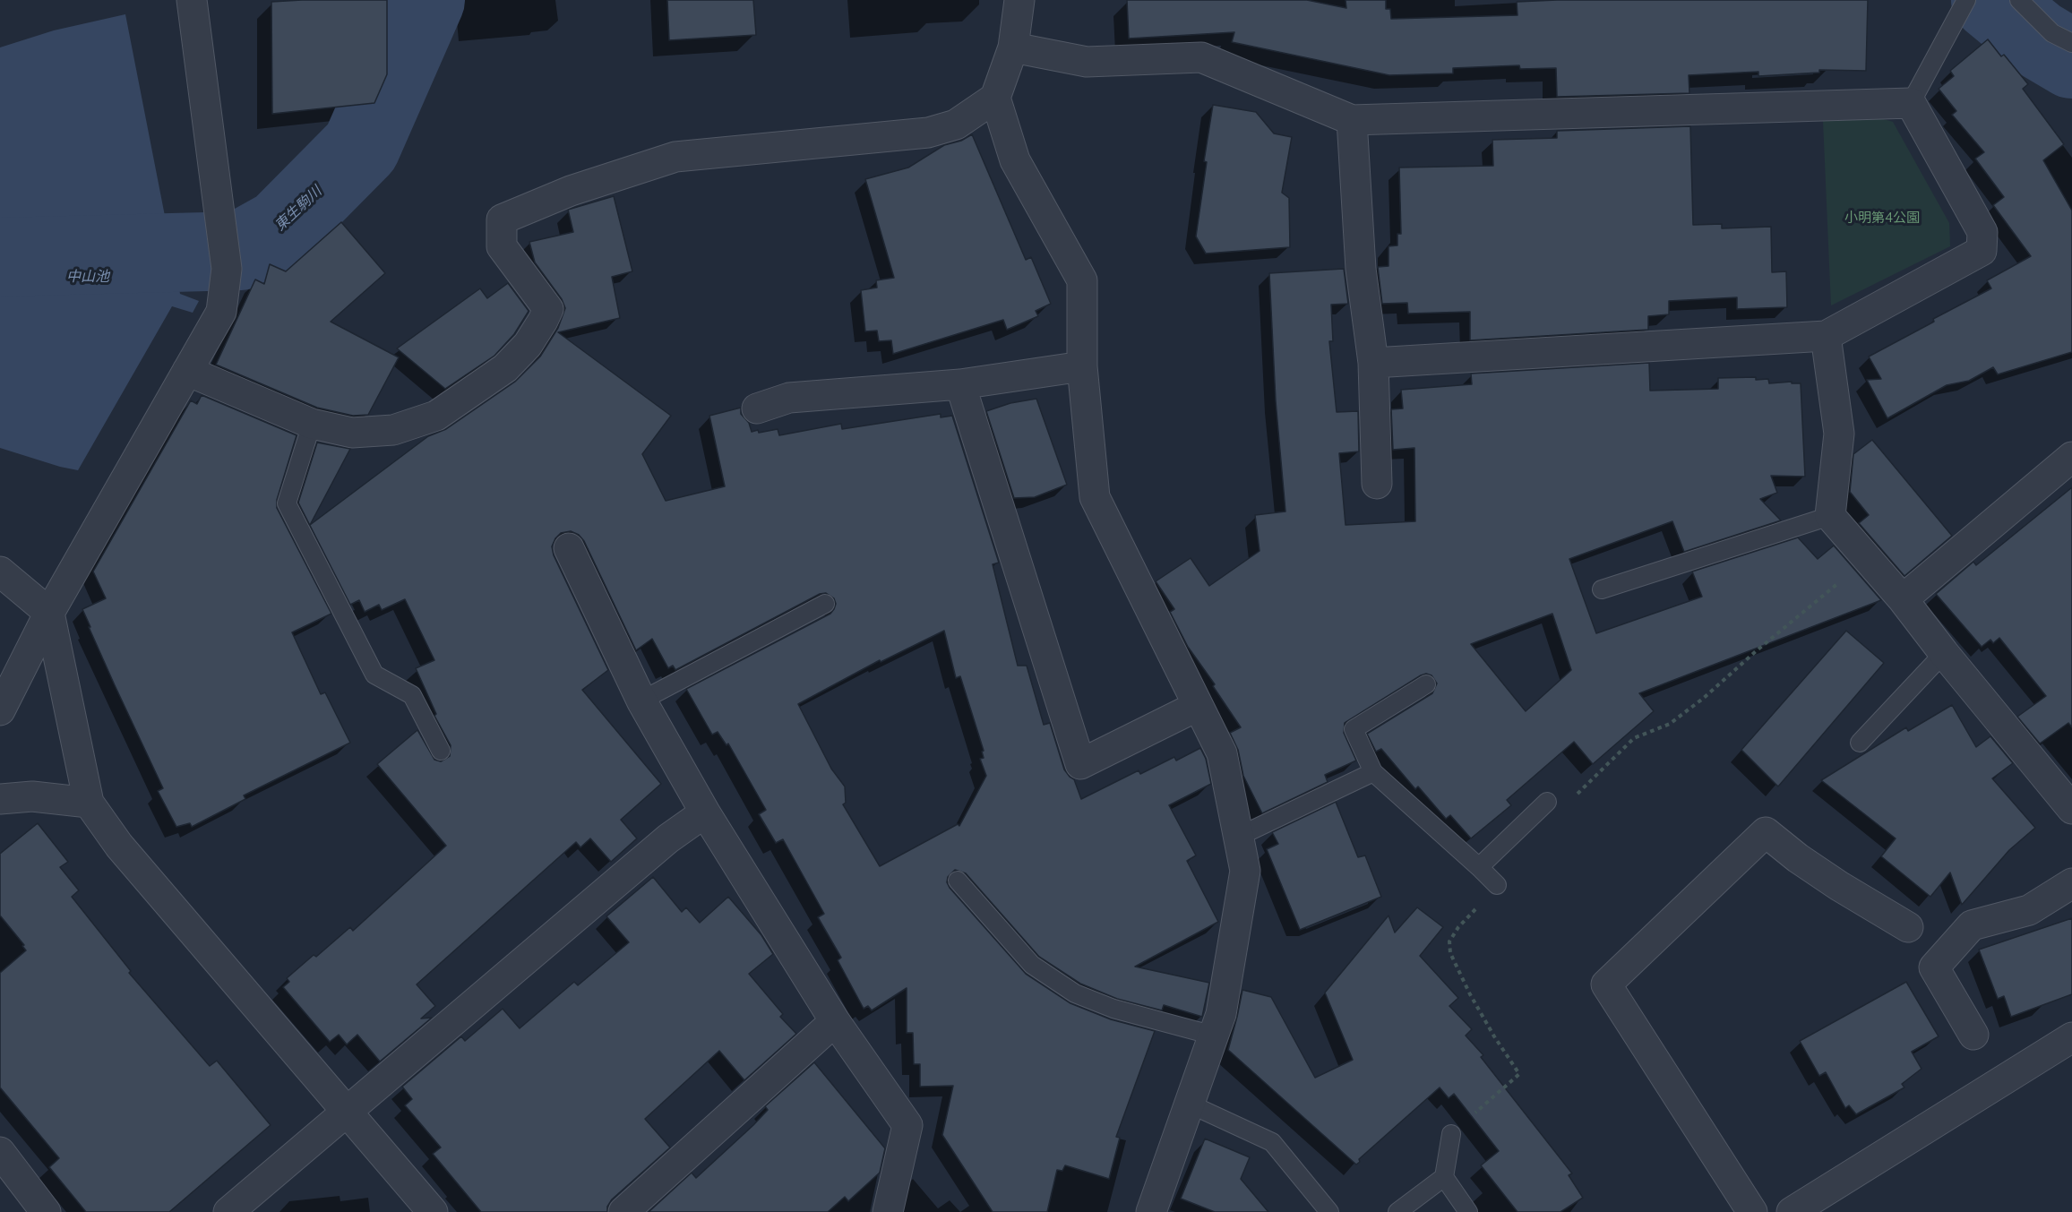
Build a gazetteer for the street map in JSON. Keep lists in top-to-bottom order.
{
  "water": ["東生駒川", "中山池"],
  "parks": ["小明第4公園"]
}
